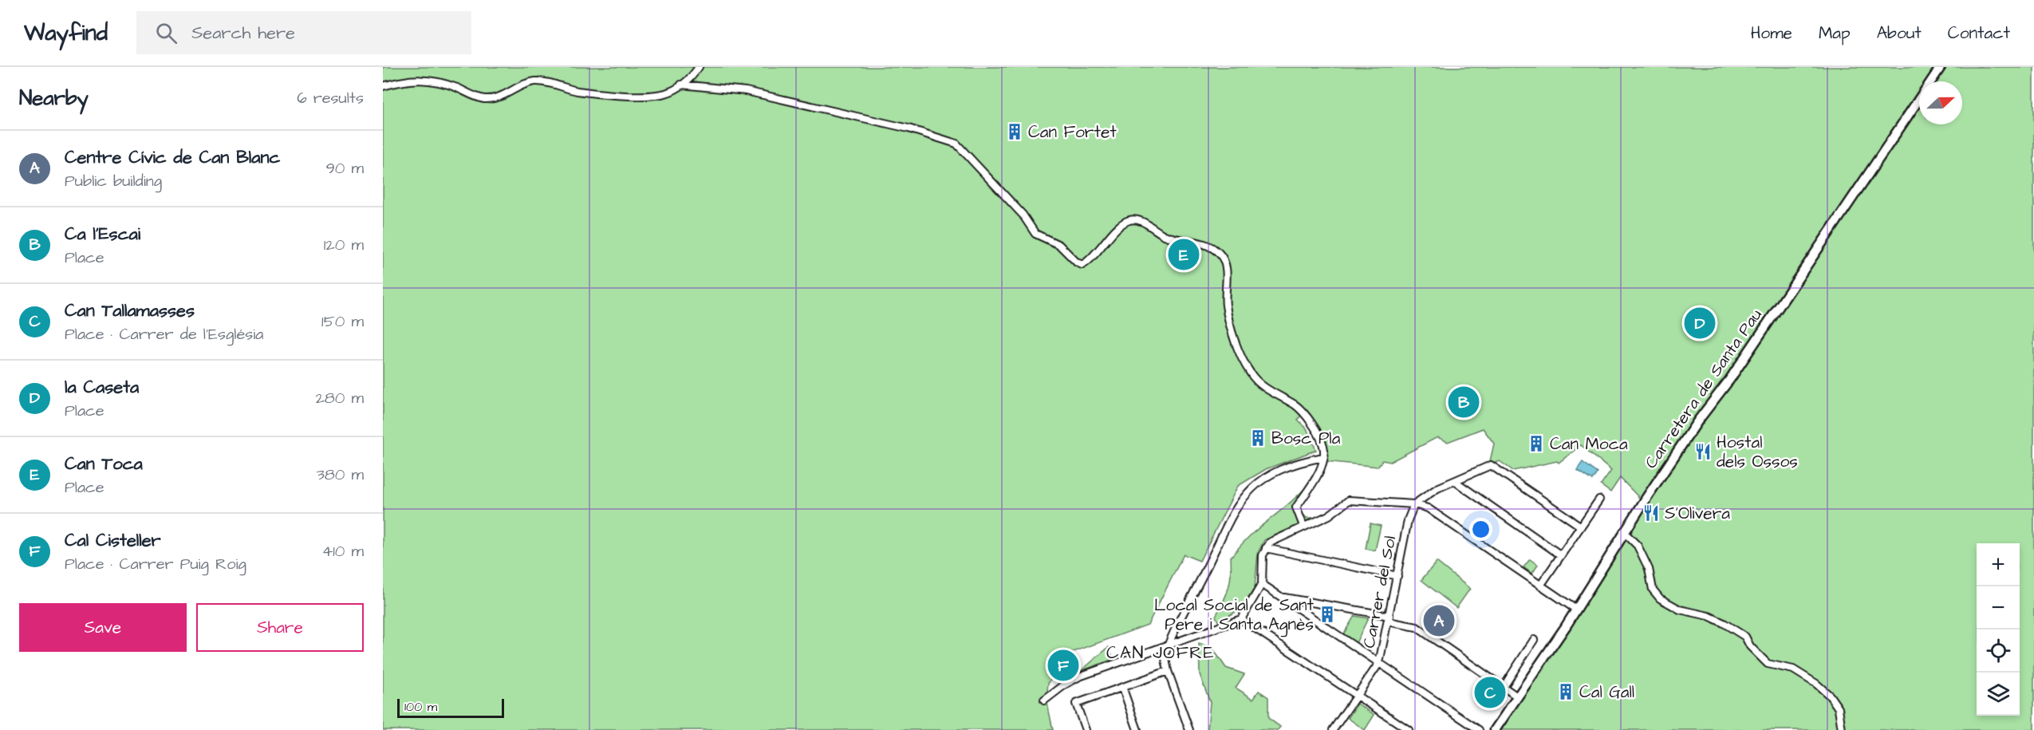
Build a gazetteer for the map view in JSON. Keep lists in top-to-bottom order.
{
  "streets": {
    "main road": ["Carretera de Santa Pau"],
    "street": ["Carrer del Sol"]
  },
  "districts": ["CAN JOFRE"],
  "places": {
    "building": [
      "Can Fortet",
      "Bosc Pla",
      "Can Moca",
      "Local Social de Sant Pere i Santa Agnès",
      "Cal Gall"
    ],
    "restaurant": ["Hostal dels Ossos", "S'Olivera"]
  },
  "scale_bar": "100 m",
  "north": "right",
  "page": {
    "header": "Wayfind",
    "search": "Search here",
    "nav": [
      "Home",
      "Map",
      "About",
      "Contact"
    ],
    "heading": ["Nearby", "6 results"],
    "list": [
      {
        "mark": "A",
        "name": "Centre Cívic de Can Blanc",
        "note": "Public building",
        "value": "90 m"
      },
      {
        "mark": "B",
        "name": "Ca l'Escai",
        "note": "Place",
        "value": "120 m"
      },
      {
        "mark": "C",
        "name": "Can Tallamasses",
        "note": "Place · Carrer de l'Església",
        "value": "150 m"
      },
      {
        "mark": "D",
        "name": "la Caseta",
        "note": "Place",
        "value": "280 m"
      },
      {
        "mark": "E",
        "name": "Can Toca",
        "note": "Place",
        "value": "380 m"
      },
      {
        "mark": "F",
        "name": "Cal Cisteller",
        "note": "Place · Carrer Puig Roig",
        "value": "410 m"
      }
    ],
    "pins": [
      "E",
      "D",
      "B",
      "A",
      "F",
      "C"
    ],
    "map_buttons": ["+", "−"],
    "buttons": ["Save", "Share"],
    "scale": "100 m"
  }
}
